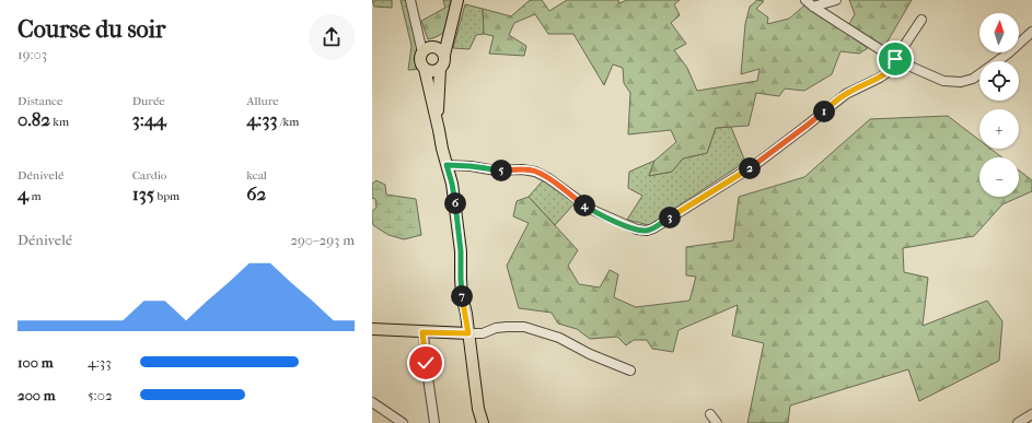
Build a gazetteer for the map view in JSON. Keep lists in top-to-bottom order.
{
  "north": "top",
  "page": {
    "heading": ["Course du soir", "19:03"],
    "map_buttons": ["+", "−"],
    "stats": [
      ["Distance", "0.82 km"],
      ["Durée", "3:44"],
      ["Allure", "4:33 /km"],
      ["Dénivelé", "4 m"],
      ["Cardio", "135 bpm"],
      ["kcal", "62"]
    ],
    "pins": [
      "1",
      "2",
      "5",
      "6",
      "4",
      "3",
      "7"
    ],
    "chart": ["Dénivelé", "290–293 m"],
    "list": [
      {
        "name": "100 m",
        "note": "4:33"
      },
      {
        "name": "200 m",
        "note": "5:02"
      }
    ]
  }
}
